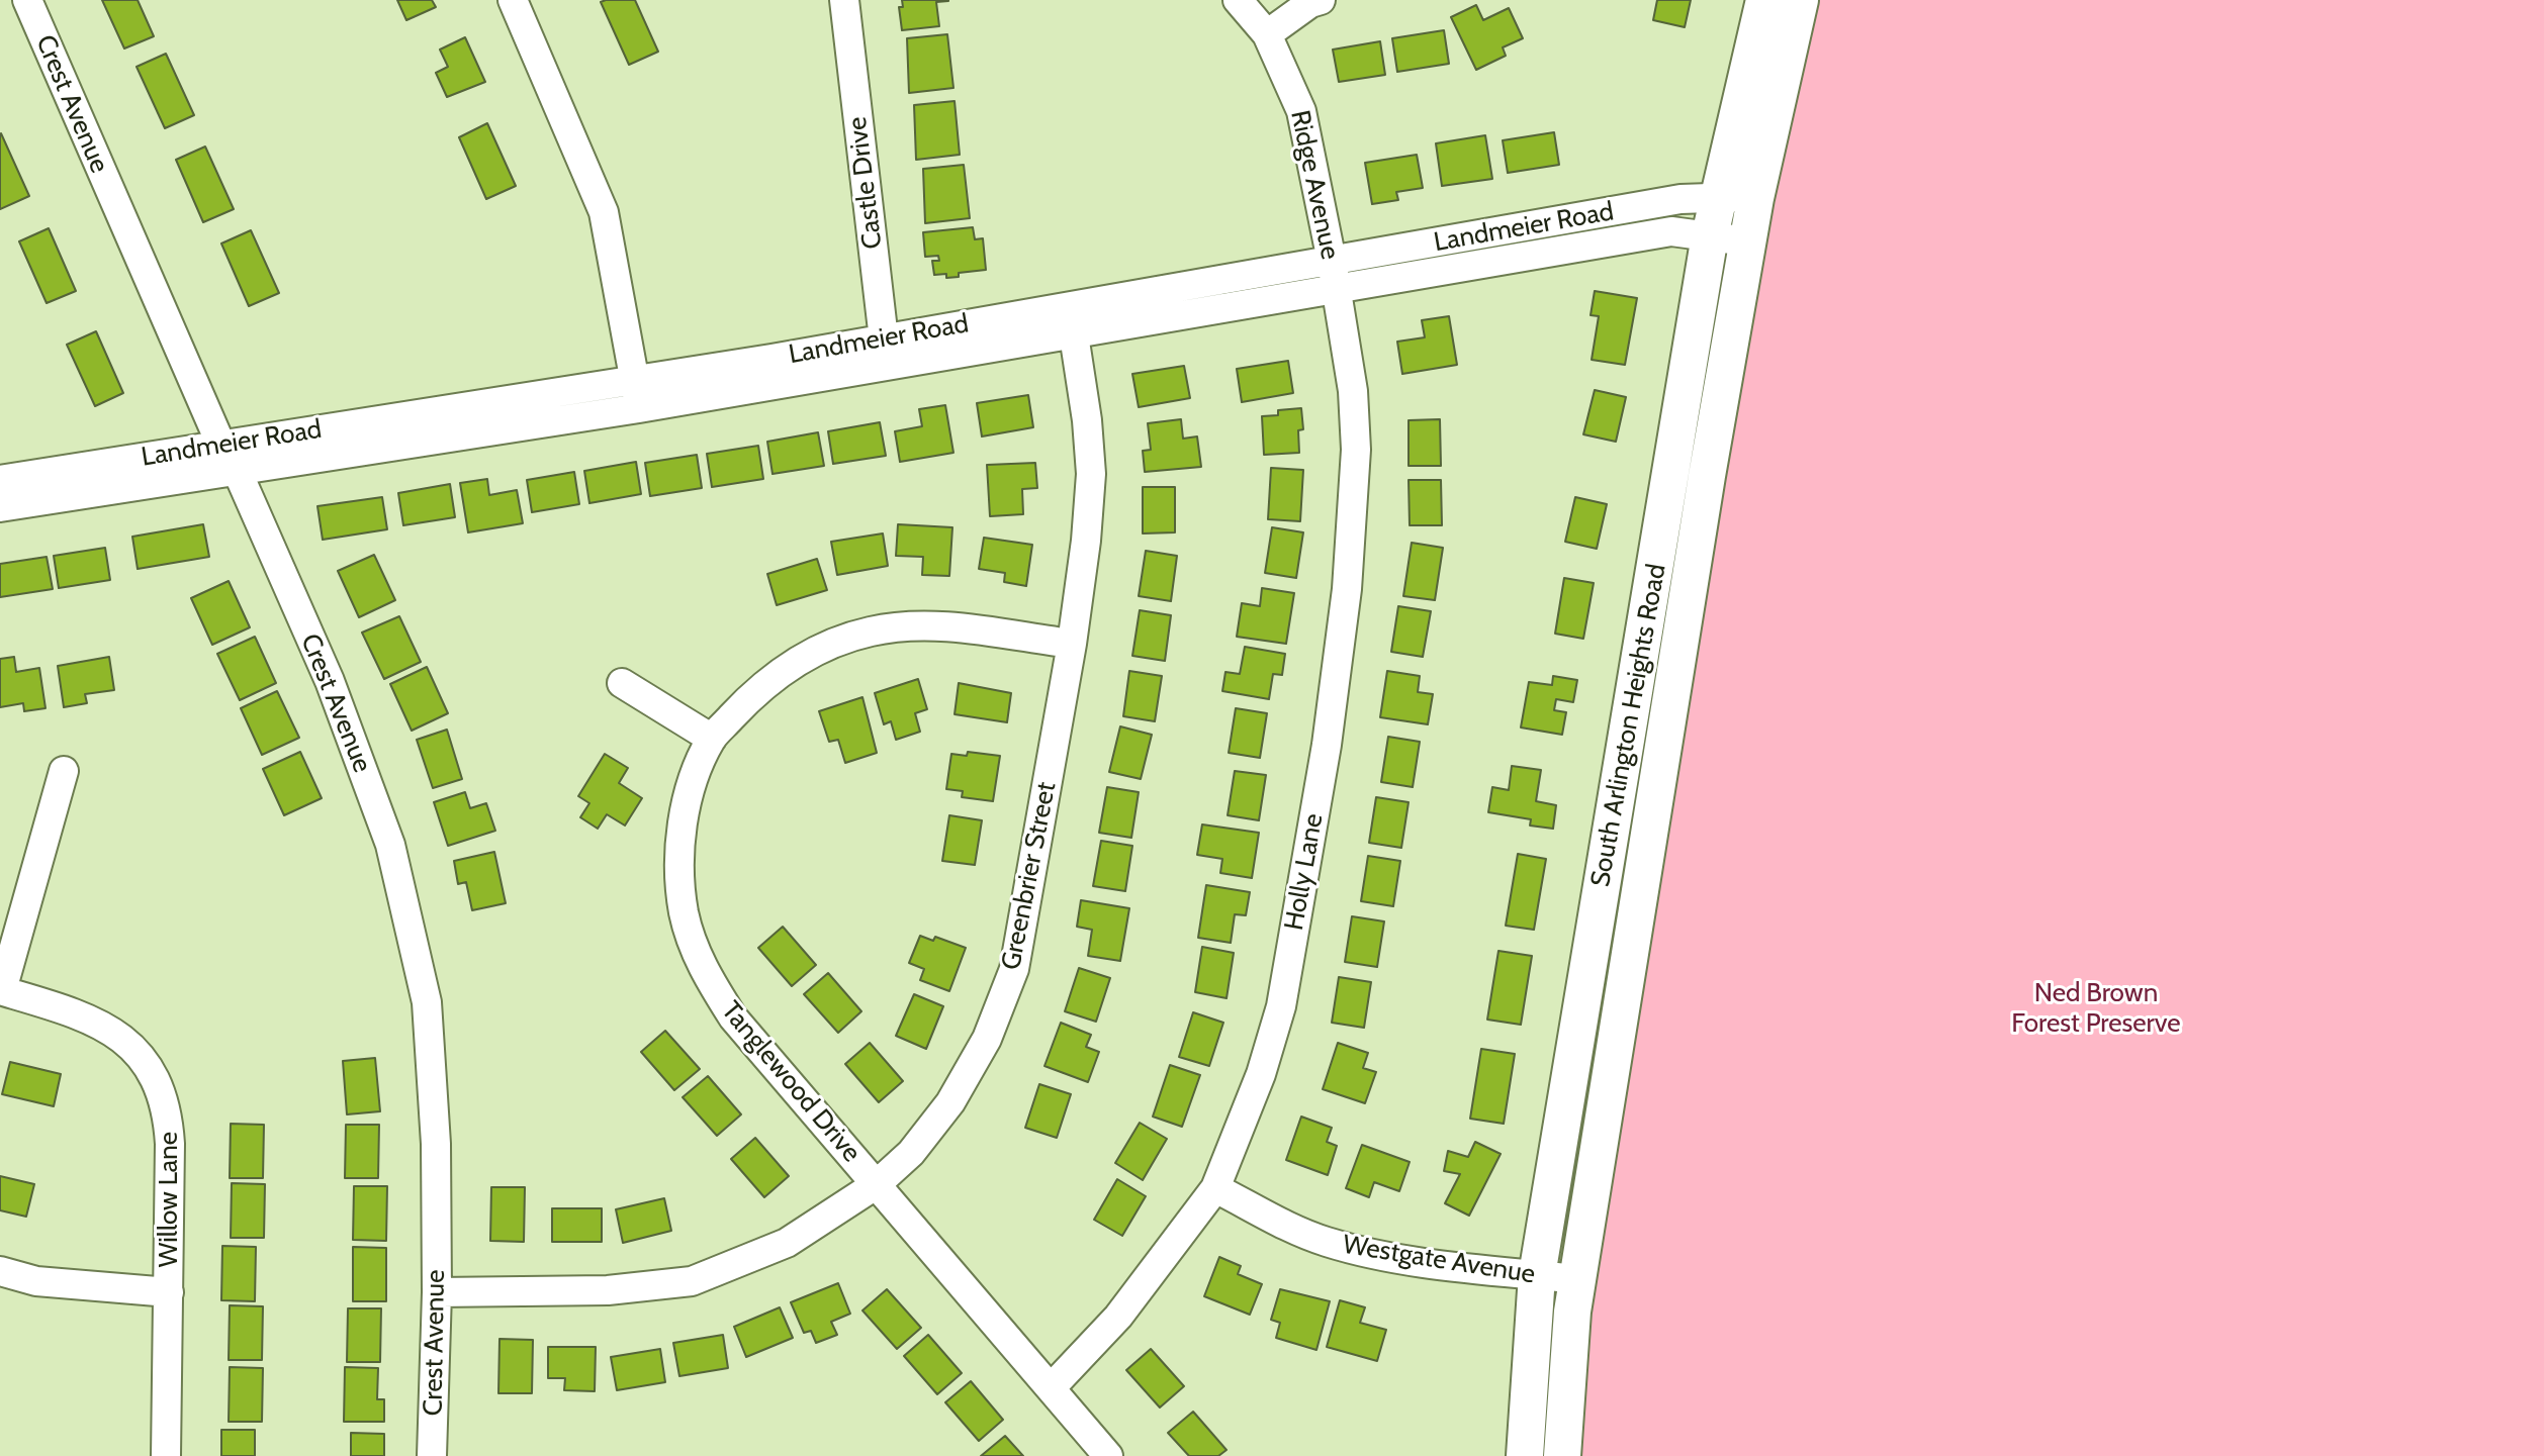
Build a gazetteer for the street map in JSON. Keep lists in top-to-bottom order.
{
  "streets": {
    "main road": ["South Arlington Heights Road"],
    "street": [
      "Crest Avenue",
      "Castle Drive",
      "Ridge Avenue",
      "Landmeier Road",
      "Holly Lane",
      "Greenbrier Street",
      "Tanglewood Drive",
      "Willow Lane",
      "Westgate Avenue"
    ]
  },
  "crossings": [
    ["Crest Avenue", "Landmeier Road"],
    ["Crest Avenue", "Greenbrier Street"],
    ["Castle Drive", "Landmeier Road"],
    ["Ridge Avenue", "Landmeier Road"],
    ["Ridge Avenue", "Holly Lane"],
    ["Landmeier Road", "South Arlington Heights Road"],
    ["Landmeier Road", "Holly Lane"],
    ["Landmeier Road", "Greenbrier Street"],
    ["South Arlington Heights Road", "Westgate Avenue"],
    ["Holly Lane", "Tanglewood Drive"],
    ["Holly Lane", "Westgate Avenue"],
    ["Greenbrier Street", "Tanglewood Drive"]
  ],
  "parks": ["Ned Brown Forest Preserve"]
}
